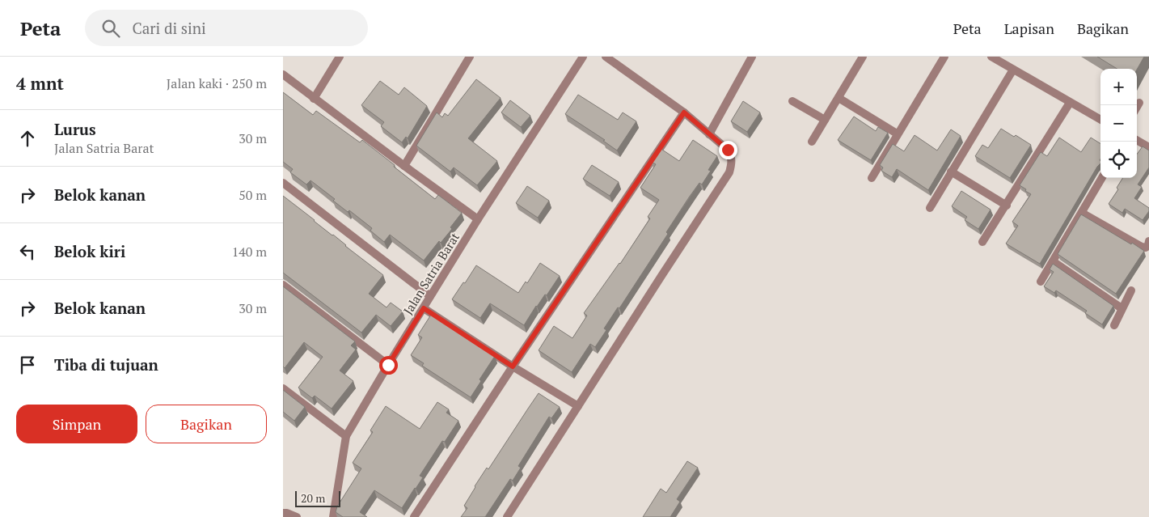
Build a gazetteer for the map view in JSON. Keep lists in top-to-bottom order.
{
  "streets": {
    "street": ["Jalan Satria Barat"]
  },
  "scale_bar": "20 m",
  "page": {
    "header": "Peta",
    "search": "Cari di sini",
    "nav": ["Peta", "Lapisan", "Bagikan"],
    "heading": ["4 mnt", "Jalan kaki · 250 m"],
    "map_buttons": ["+", "−"],
    "list": [
      ["Lurus", "Jalan Satria Barat", "30 m"],
      ["Belok kanan", "50 m"],
      ["Belok kiri", "140 m"],
      ["Belok kanan", "30 m"],
      "Tiba di tujuan"
    ],
    "buttons": ["Simpan", "Bagikan"],
    "scale": "20 m"
  }
}
